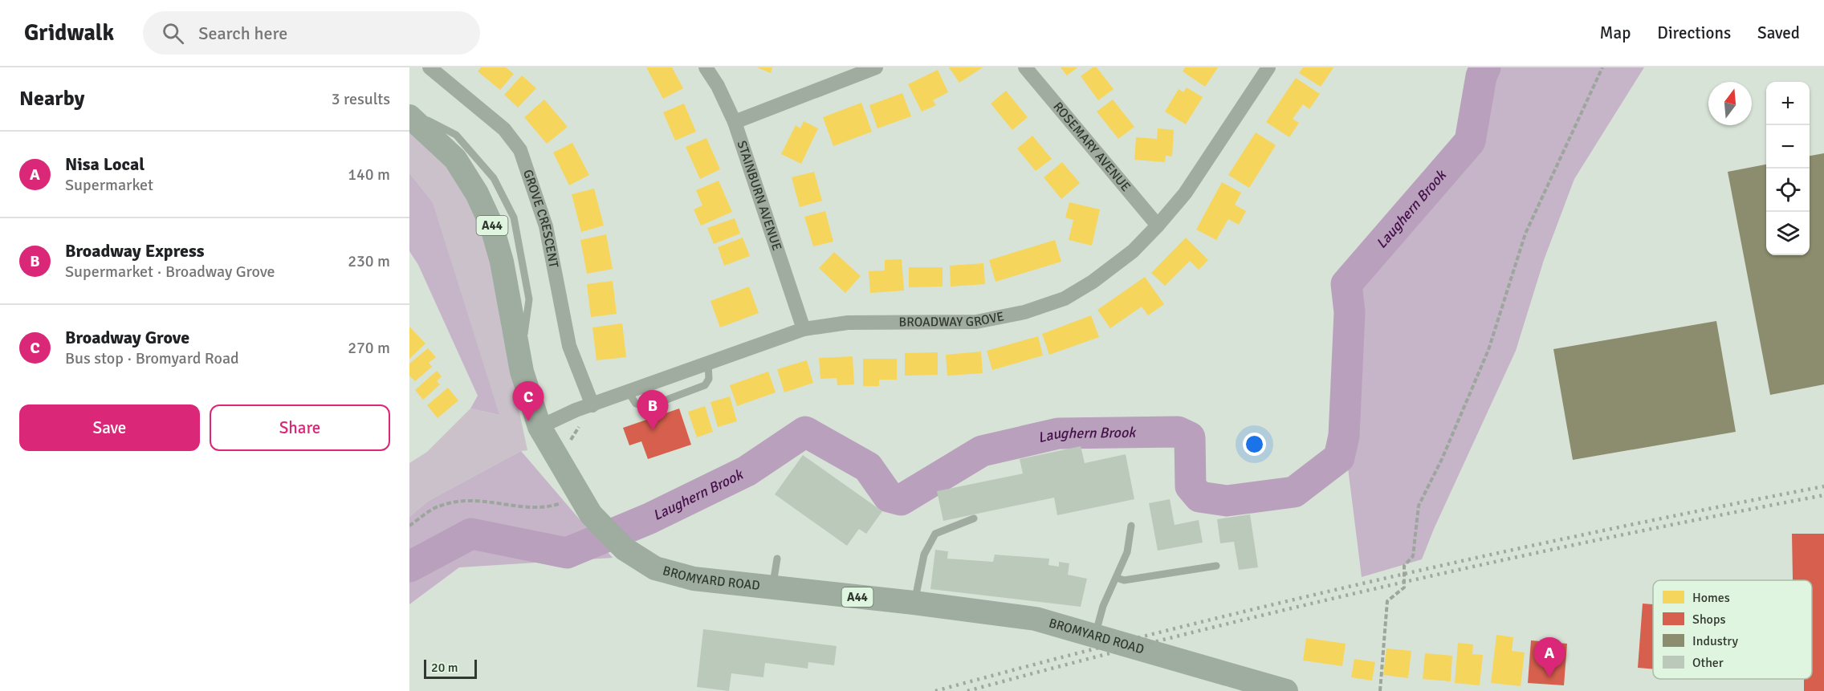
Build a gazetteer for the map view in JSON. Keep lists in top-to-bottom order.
{
  "streets": {
    "main road": ["A44", "BROMYARD ROAD"],
    "street": [
      "ROSEMARY AVENUE",
      "STAINBURN AVENUE",
      "GROVE CRESCENT",
      "BROADWAY GROVE"
    ]
  },
  "crossings": [
    ["ROSEMARY AVENUE", "BROADWAY GROVE"],
    ["STAINBURN AVENUE", "BROADWAY GROVE"],
    ["GROVE CRESCENT", "BROADWAY GROVE"],
    ["BROADWAY GROVE", "BROMYARD ROAD"]
  ],
  "water": ["Laughern Brook"],
  "legend": [
    "Homes",
    "Shops",
    "Industry",
    "Other"
  ],
  "scale_bar": "20 m",
  "north": "top",
  "page": {
    "header": "Gridwalk",
    "search": "Search here",
    "nav": ["Map", "Directions", "Saved"],
    "heading": ["Nearby", "3 results"],
    "map_buttons": ["+", "−"],
    "list": [
      {
        "mark": "A",
        "name": "Nisa Local",
        "note": "Supermarket",
        "value": "140 m"
      },
      {
        "mark": "B",
        "name": "Broadway Express",
        "note": "Supermarket · Broadway Grove",
        "value": "230 m"
      },
      {
        "mark": "C",
        "name": "Broadway Grove",
        "note": "Bus stop · Bromyard Road",
        "value": "270 m"
      }
    ],
    "pins": ["C", "B", "A"],
    "buttons": ["Save", "Share"],
    "scale": "20 m"
  }
}
